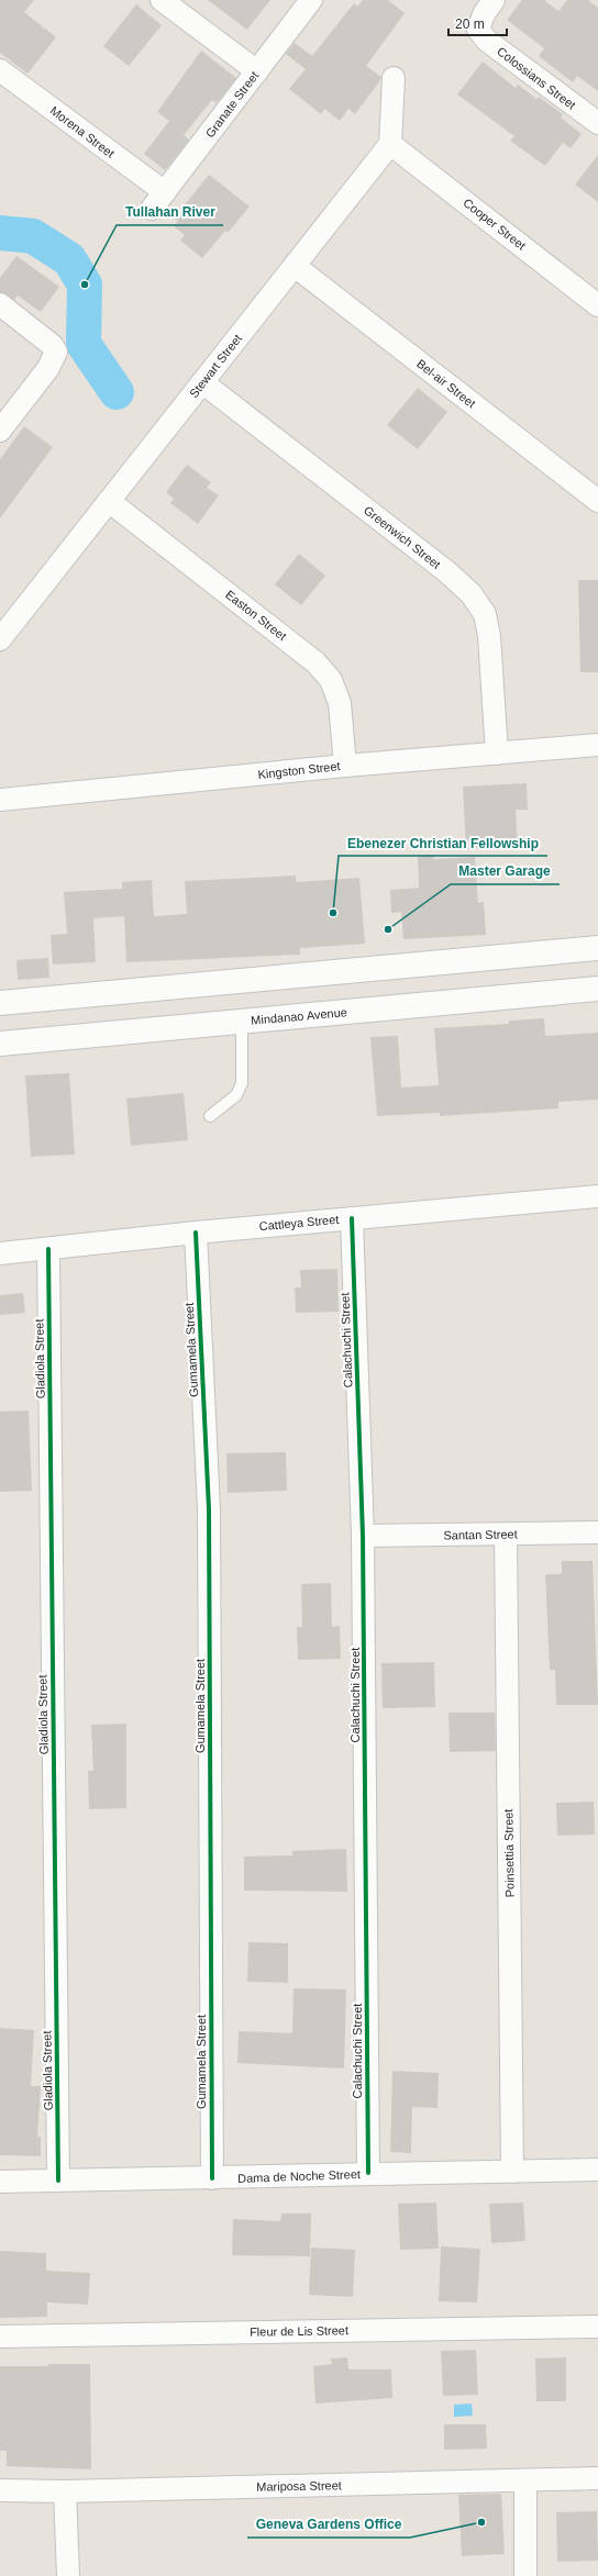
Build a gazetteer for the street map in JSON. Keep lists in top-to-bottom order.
{
  "streets": {
    "street": [
      "Colossians Street",
      "Granate Street",
      "Morena Street",
      "Cooper Street",
      "Stewart Street",
      "Bel-air Street",
      "Greenwich Street",
      "Easton Street",
      "Kingston Street",
      "Mindanao Avenue",
      "Cattleya Street",
      "Calachuchi Street",
      "Gumamela Street",
      "Gladiola Street",
      "Santan Street",
      "Poinsettia Street",
      "Dama de Noche Street",
      "Fleur de Lis Street",
      "Mariposa Street"
    ]
  },
  "crossings": [
    ["Granate Street", "Morena Street"],
    ["Cooper Street", "Stewart Street"],
    ["Stewart Street", "Bel-air Street"],
    ["Stewart Street", "Greenwich Street"],
    ["Stewart Street", "Easton Street"],
    ["Greenwich Street", "Kingston Street"],
    ["Easton Street", "Kingston Street"],
    ["Cattleya Street", "Calachuchi Street"],
    ["Cattleya Street", "Gumamela Street"],
    ["Cattleya Street", "Gladiola Street"],
    ["Calachuchi Street", "Santan Street"],
    ["Calachuchi Street", "Dama de Noche Street"],
    ["Gumamela Street", "Dama de Noche Street"],
    ["Gladiola Street", "Dama de Noche Street"],
    ["Santan Street", "Poinsettia Street"],
    ["Poinsettia Street", "Dama de Noche Street"]
  ],
  "places": [
    "Tullahan River",
    "Ebenezer Christian Fellowship",
    "Master Garage",
    "Geneva Gardens Office"
  ],
  "scale_bar": "20 m"
}
